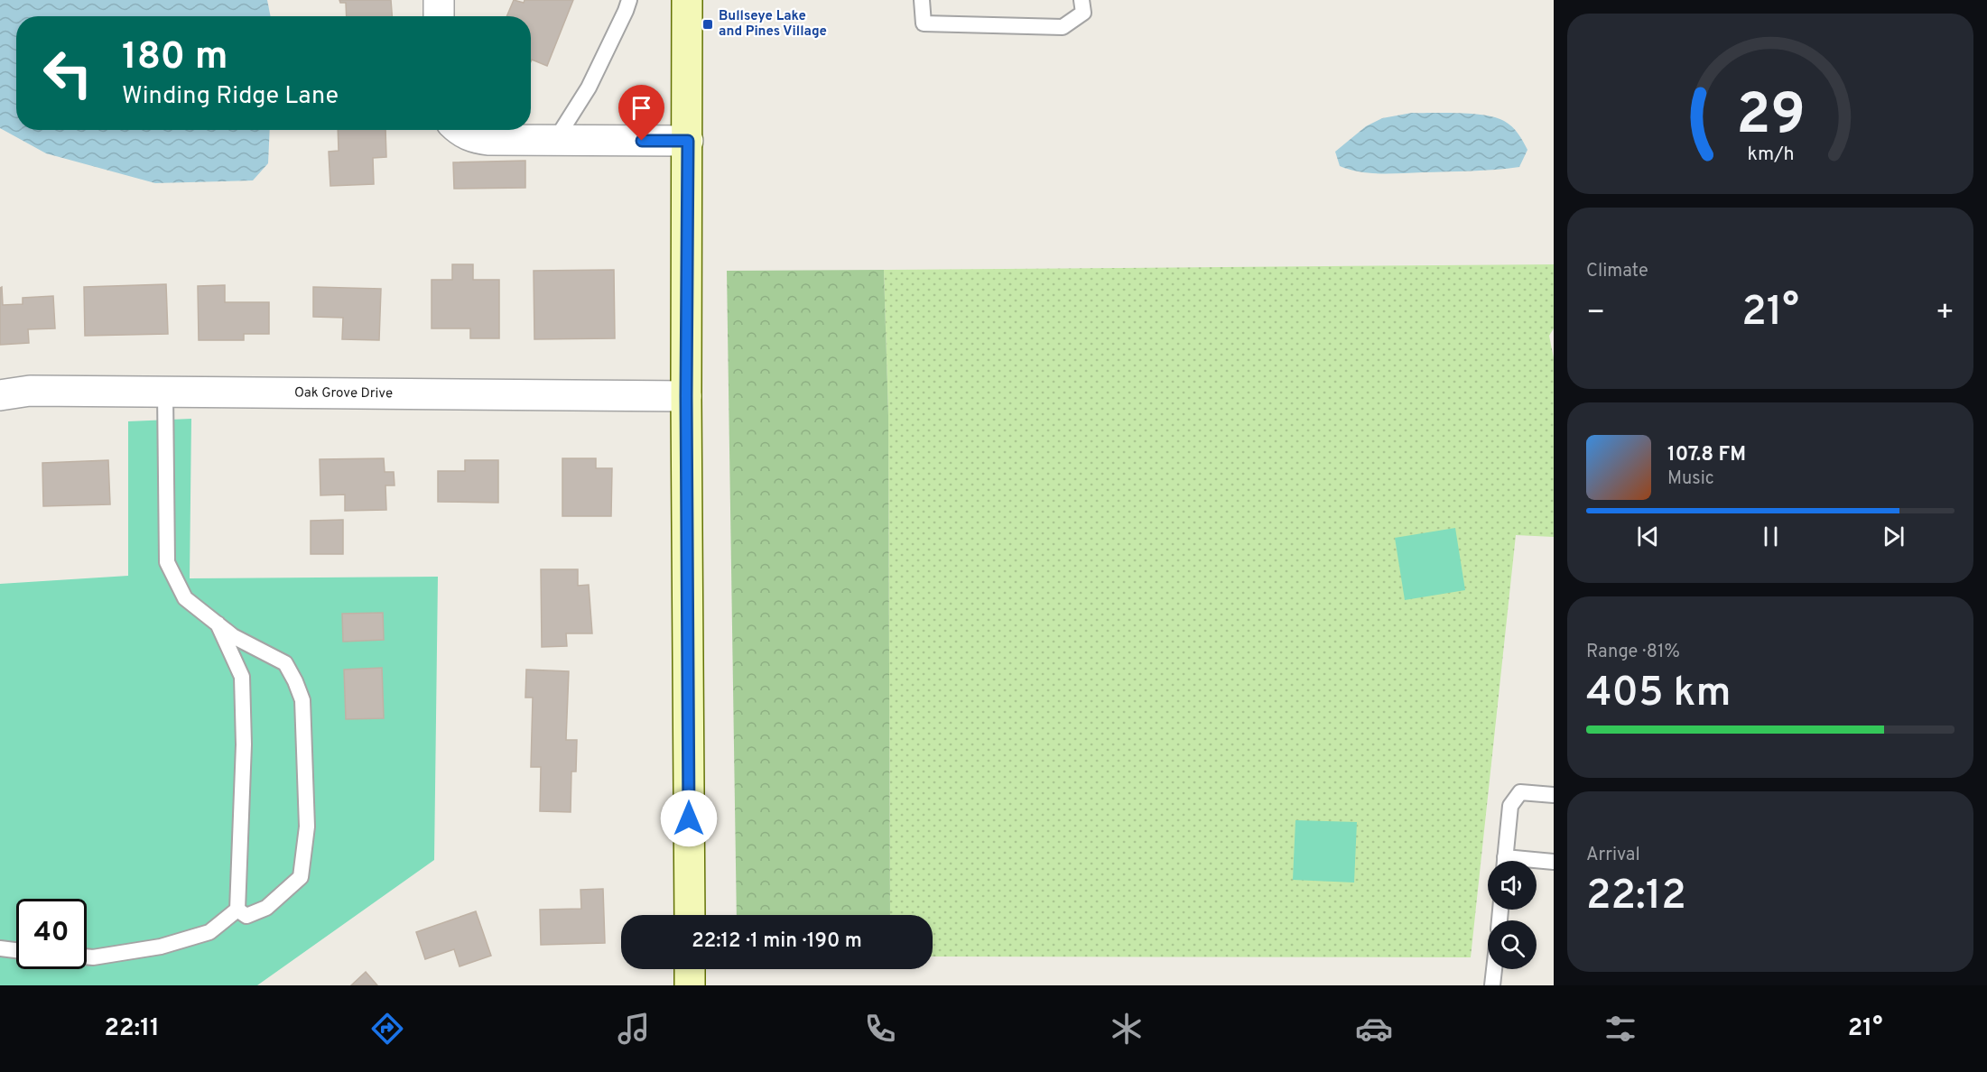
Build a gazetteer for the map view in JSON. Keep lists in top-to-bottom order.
{
  "streets": {
    "street": ["Oak Grove Drive"]
  },
  "places": {
    "transit": ["Bullseye Lake and Pines Village"]
  },
  "page": {
    "turn": ["180 m", "Winding Ridge Lane"],
    "tile": [
      "Climate",
      ["Range · 81%", "405 km"],
      ["Arrival", "22:12"]
    ],
    "heat": ["−", "21°", "+"],
    "song": ["107.8 FM", "Music"],
    "limit": "40",
    "trip": "22:12 · 1 min · 190 m",
    "tabs": ["22:11", "21°"],
    "gauge": ["29", "km/h"]
  }
}
